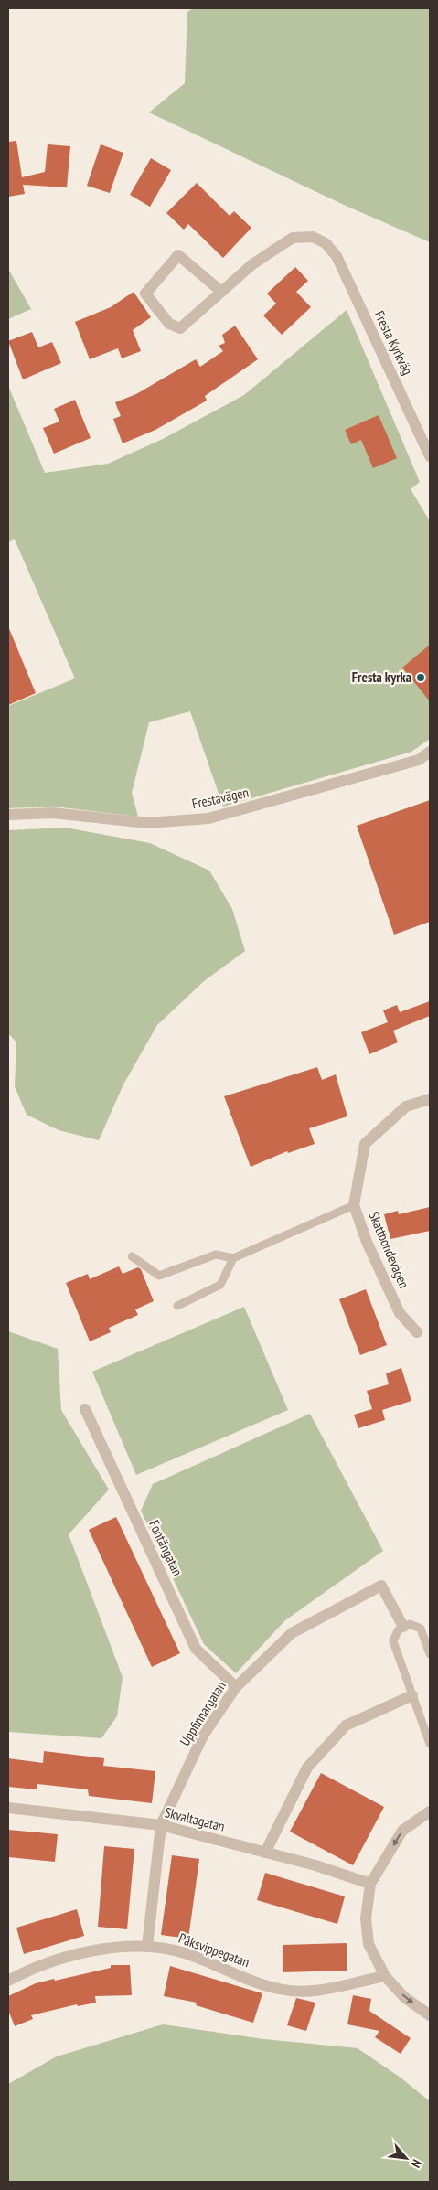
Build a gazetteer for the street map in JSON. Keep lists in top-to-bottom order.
{
  "streets": {
    "street": [
      "Fresta Kyrkväg",
      "Frestavägen",
      "Skattbondevägen",
      "Fontängatan",
      "Uppfinnargatan",
      "Skvaltagatan",
      "Påksvippegatan"
    ]
  },
  "crossings": [
    ["Fontängatan", "Uppfinnargatan"],
    ["Uppfinnargatan", "Skvaltagatan"],
    ["Uppfinnargatan", "Påksvippegatan"]
  ],
  "places": ["Fresta kyrka"],
  "north": "bottom right"
}
